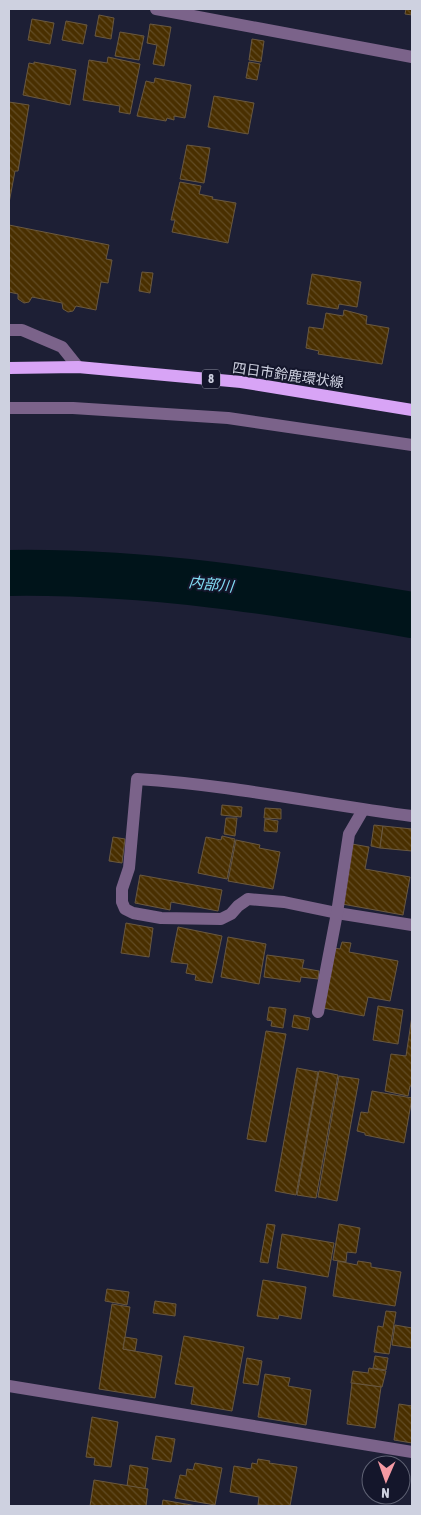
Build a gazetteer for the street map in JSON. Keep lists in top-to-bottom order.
{
  "streets": {
    "main road": ["四日市鈴鹿環状線", "8"]
  },
  "water": ["内部川"],
  "north": "bottom"
}
